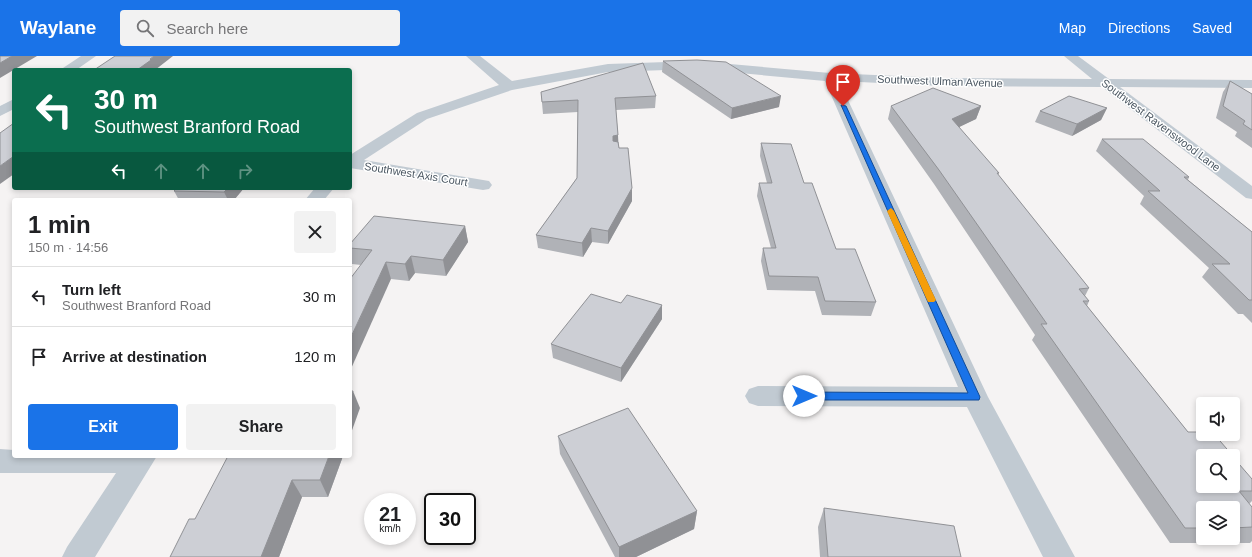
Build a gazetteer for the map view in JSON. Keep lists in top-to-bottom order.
{
  "streets": {
    "street": ["Southwest Ulman Avenue", "Southwest Ravenswood Lane", "Southwest Axis Court"]
  },
  "crossings": [
    ["Southwest Ulman Avenue", "Southwest Ravenswood Lane"]
  ],
  "page": {
    "header": "Waylane",
    "search": "Search here",
    "nav": ["Map", "Directions", "Saved"],
    "turn": ["30 m", "Southwest Branford Road"],
    "heading": ["1 min", "150 m · 14:56"],
    "list": [
      {
        "name": "Turn left",
        "note": "Southwest Branford Road",
        "value": "30 m"
      },
      {
        "name": "Arrive at destination",
        "value": "120 m"
      }
    ],
    "buttons": ["Exit", "Share"],
    "speed": "21 km/h",
    "limit": "30"
  }
}
